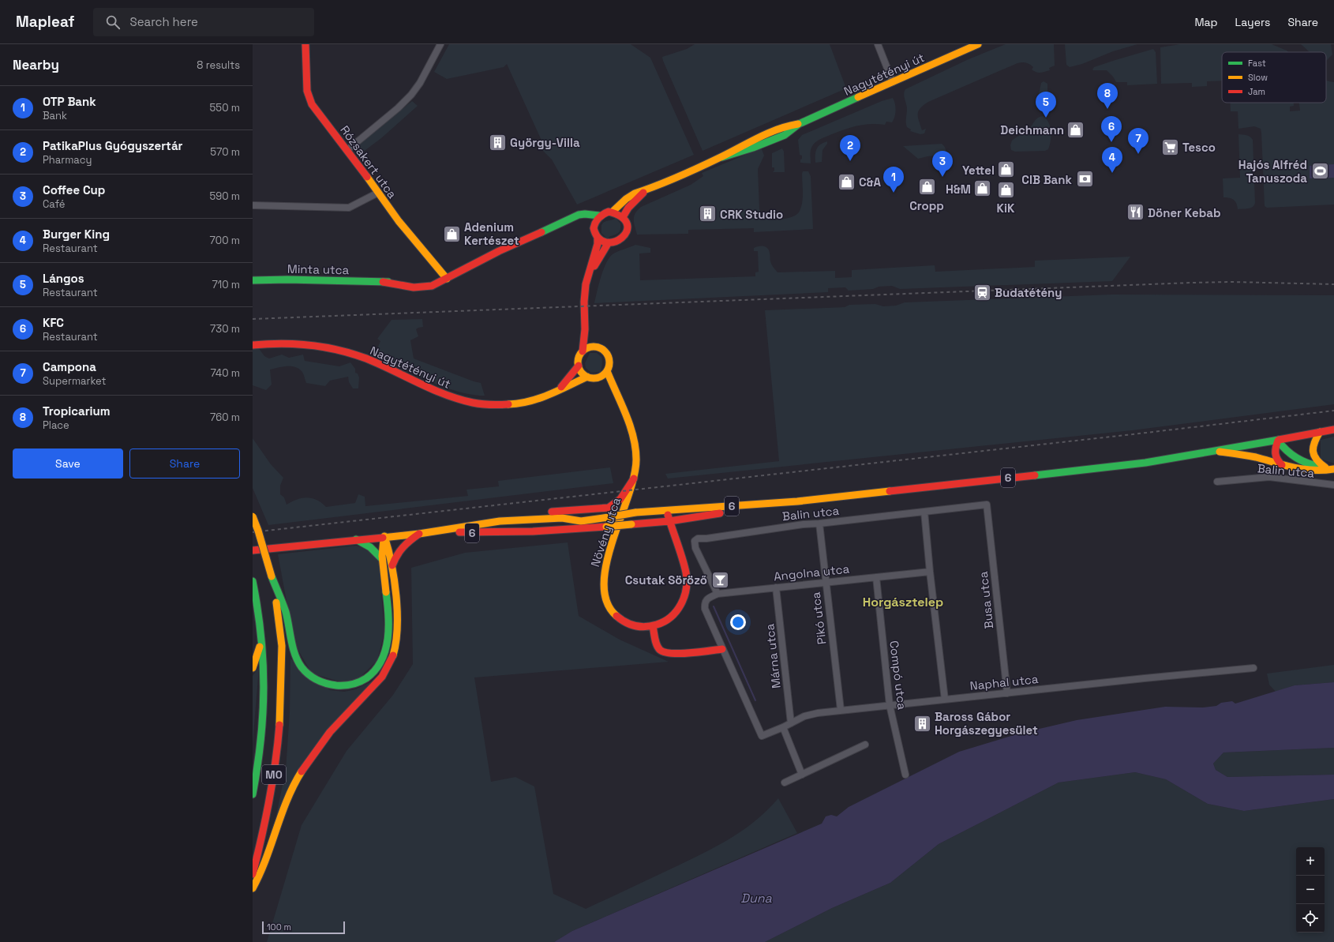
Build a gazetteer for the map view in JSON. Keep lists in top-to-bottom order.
{
  "streets": {
    "main road": [
      "Nagytétényi út",
      "Rózsakert utca",
      "Minta utca",
      "6",
      "Növény utca",
      "M0"
    ],
    "street": [
      "Balin utca",
      "Angolna utca",
      "Busa utca",
      "Pikó utca",
      "Márna utca",
      "Compó utca",
      "Naphal utca"
    ]
  },
  "crossings": [
    ["Nagytétényi út", "Rózsakert utca"],
    ["Nagytétényi út", "Minta utca"],
    ["Nagytétényi út", "Növény utca"],
    ["Rózsakert utca", "Minta utca"],
    ["Balin utca", "Angolna utca"],
    ["Balin utca", "Busa utca"],
    ["Balin utca", "Pikó utca"],
    ["6", "Növény utca"],
    ["Angolna utca", "Pikó utca"],
    ["Angolna utca", "Márna utca"],
    ["Angolna utca", "Compó utca"],
    ["Angolna utca", "Naphal utca"],
    ["Busa utca", "Naphal utca"],
    ["Pikó utca", "Naphal utca"],
    ["Márna utca", "Naphal utca"],
    ["Compó utca", "Naphal utca"]
  ],
  "districts": ["Horgásztelep"],
  "water": ["Duna"],
  "places": {
    "shop": [
      "Deichmann",
      "Yettel",
      "C&A",
      "Cropp",
      "H&M",
      "KiK",
      "Adenium Kertészet"
    ],
    "building": ["György-Villa", "CRK Studio", "Baross Gábor Horgászegyesület"],
    "supermarket": ["Tesco"],
    "sports": ["Hajós Alfréd Tanuszoda"],
    "bank": ["CIB Bank"],
    "restaurant": ["Döner Kebab"],
    "station": ["Budatétény"],
    "bar": ["Csutak Söröző"]
  },
  "legend": ["Fast", "Slow", "Jam"],
  "scale_bar": "100 m",
  "page": {
    "header": "Mapleaf",
    "search": "Search here",
    "nav": ["Map", "Layers", "Share"],
    "heading": ["Nearby", "8 results"],
    "pins": [
      "8",
      "5",
      "6",
      "7",
      "2",
      "4",
      "3",
      "1"
    ],
    "list": [
      {
        "mark": "1",
        "name": "OTP Bank",
        "note": "Bank",
        "value": "550 m"
      },
      {
        "mark": "2",
        "name": "PatikaPlus Gyógyszertár",
        "note": "Pharmacy",
        "value": "570 m"
      },
      {
        "mark": "3",
        "name": "Coffee Cup",
        "note": "Café",
        "value": "590 m"
      },
      {
        "mark": "4",
        "name": "Burger King",
        "note": "Restaurant",
        "value": "700 m"
      },
      {
        "mark": "5",
        "name": "Lángos",
        "note": "Restaurant",
        "value": "710 m"
      },
      {
        "mark": "6",
        "name": "KFC",
        "note": "Restaurant",
        "value": "730 m"
      },
      {
        "mark": "7",
        "name": "Campona",
        "note": "Supermarket",
        "value": "740 m"
      },
      {
        "mark": "8",
        "name": "Tropicarium",
        "note": "Place",
        "value": "760 m"
      }
    ],
    "buttons": ["Save", "Share"],
    "map_buttons": ["+", "−"],
    "scale": "100 m"
  }
}
